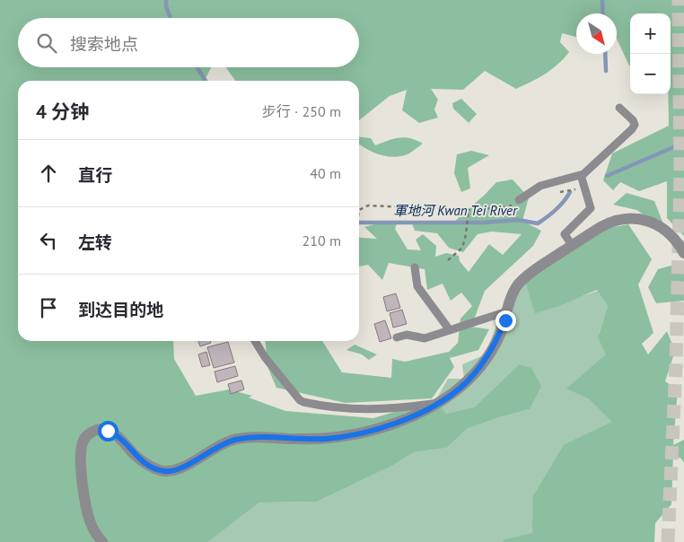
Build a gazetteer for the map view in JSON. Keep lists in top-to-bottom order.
{
  "water": ["軍地河 Kwan Tei River"],
  "north": "bottom right",
  "page": {
    "map_buttons": ["+", "−"],
    "search": "搜索地点",
    "heading": ["4 分钟", "步行 · 250 m"],
    "list": [
      ["直行", "40 m"],
      ["左转", "210 m"],
      "到达目的地"
    ]
  }
}
